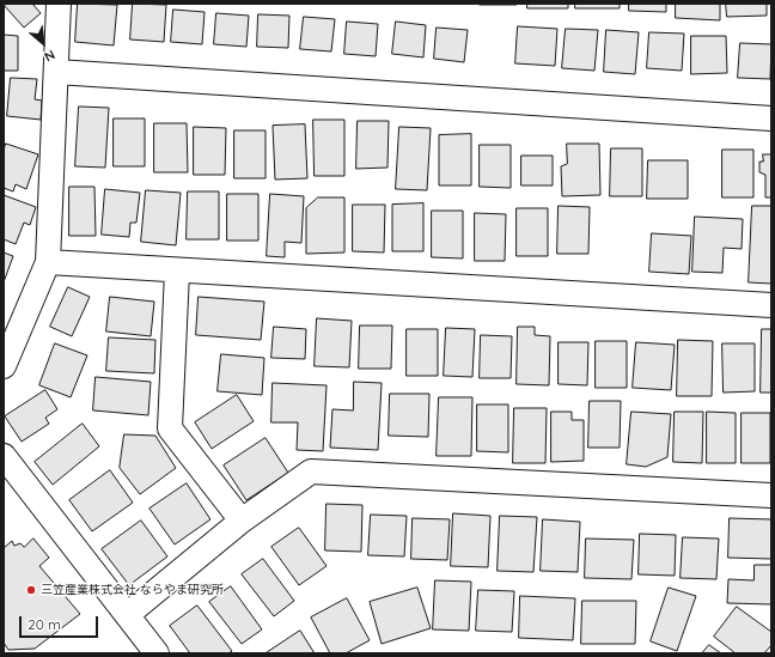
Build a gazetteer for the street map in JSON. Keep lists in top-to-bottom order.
{
  "places": ["三笠産業株式会社 ならやま研究所"],
  "scale_bar": "20 m",
  "north": "bottom right"
}
